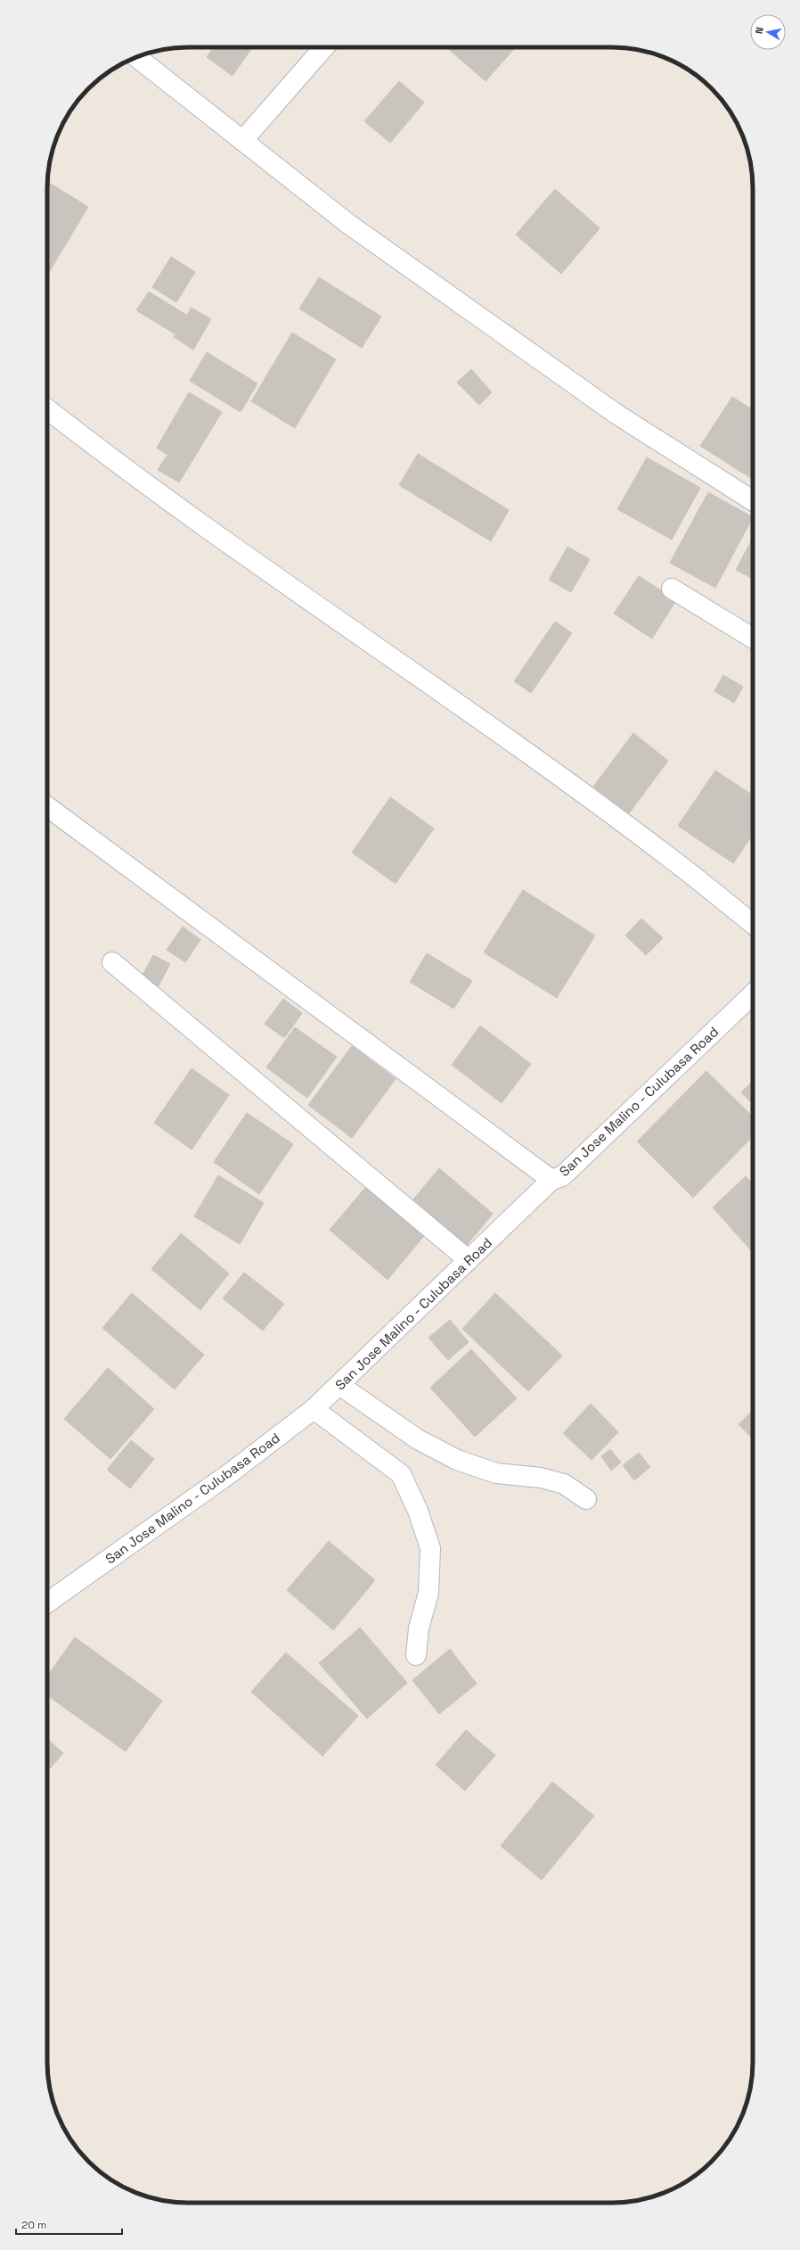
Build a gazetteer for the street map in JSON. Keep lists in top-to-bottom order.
{
  "streets": {
    "street": ["San Jose Malino - Culubasa Road"]
  },
  "scale_bar": "20 m",
  "north": "left"
}
